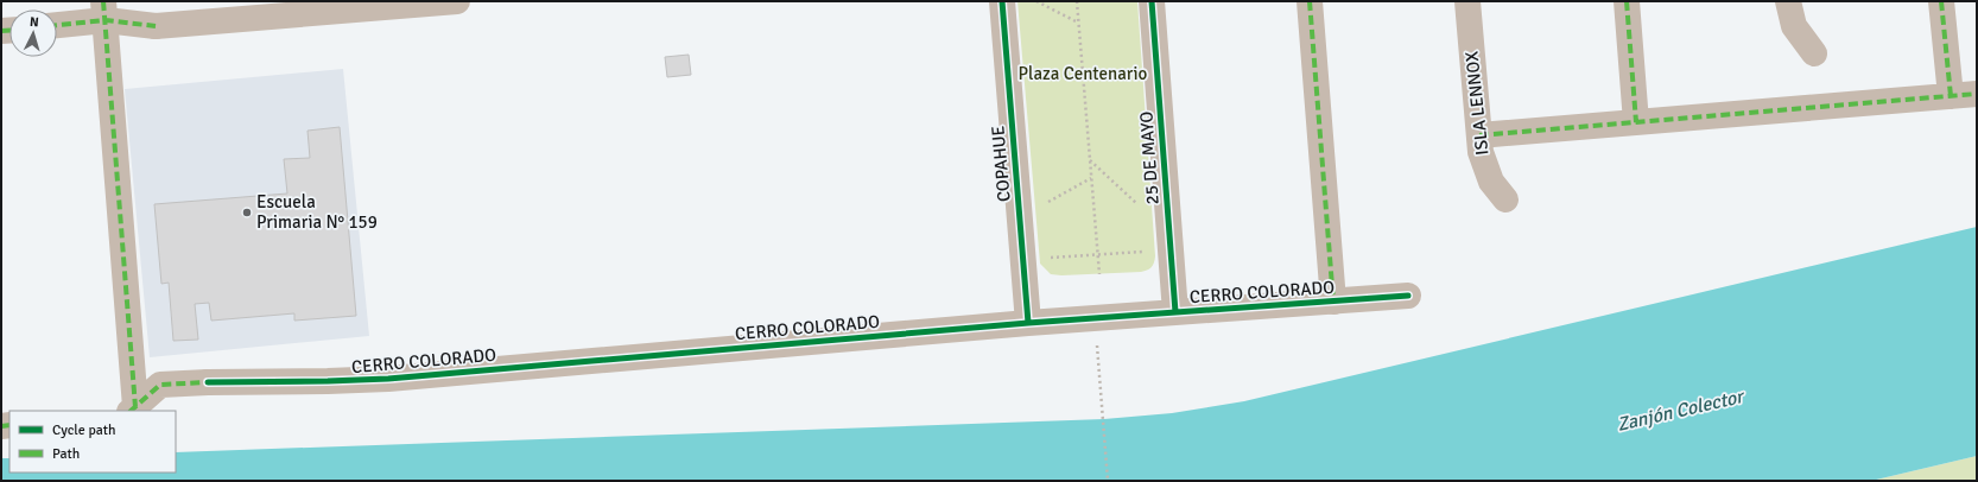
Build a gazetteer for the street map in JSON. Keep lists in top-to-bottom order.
{
  "streets": {
    "street": [
      "ISLA LENNOX",
      "25 DE MAYO",
      "COPAHUE",
      "CERRO COLORADO"
    ]
  },
  "crossings": [
    ["25 DE MAYO", "CERRO COLORADO"],
    ["COPAHUE", "CERRO COLORADO"]
  ],
  "water": ["Zanjón Colector"],
  "parks": ["Plaza Centenario"],
  "places": ["Escuela Primaria N° 159"],
  "legend": ["Cycle path", "Path"],
  "north": "top"
}
